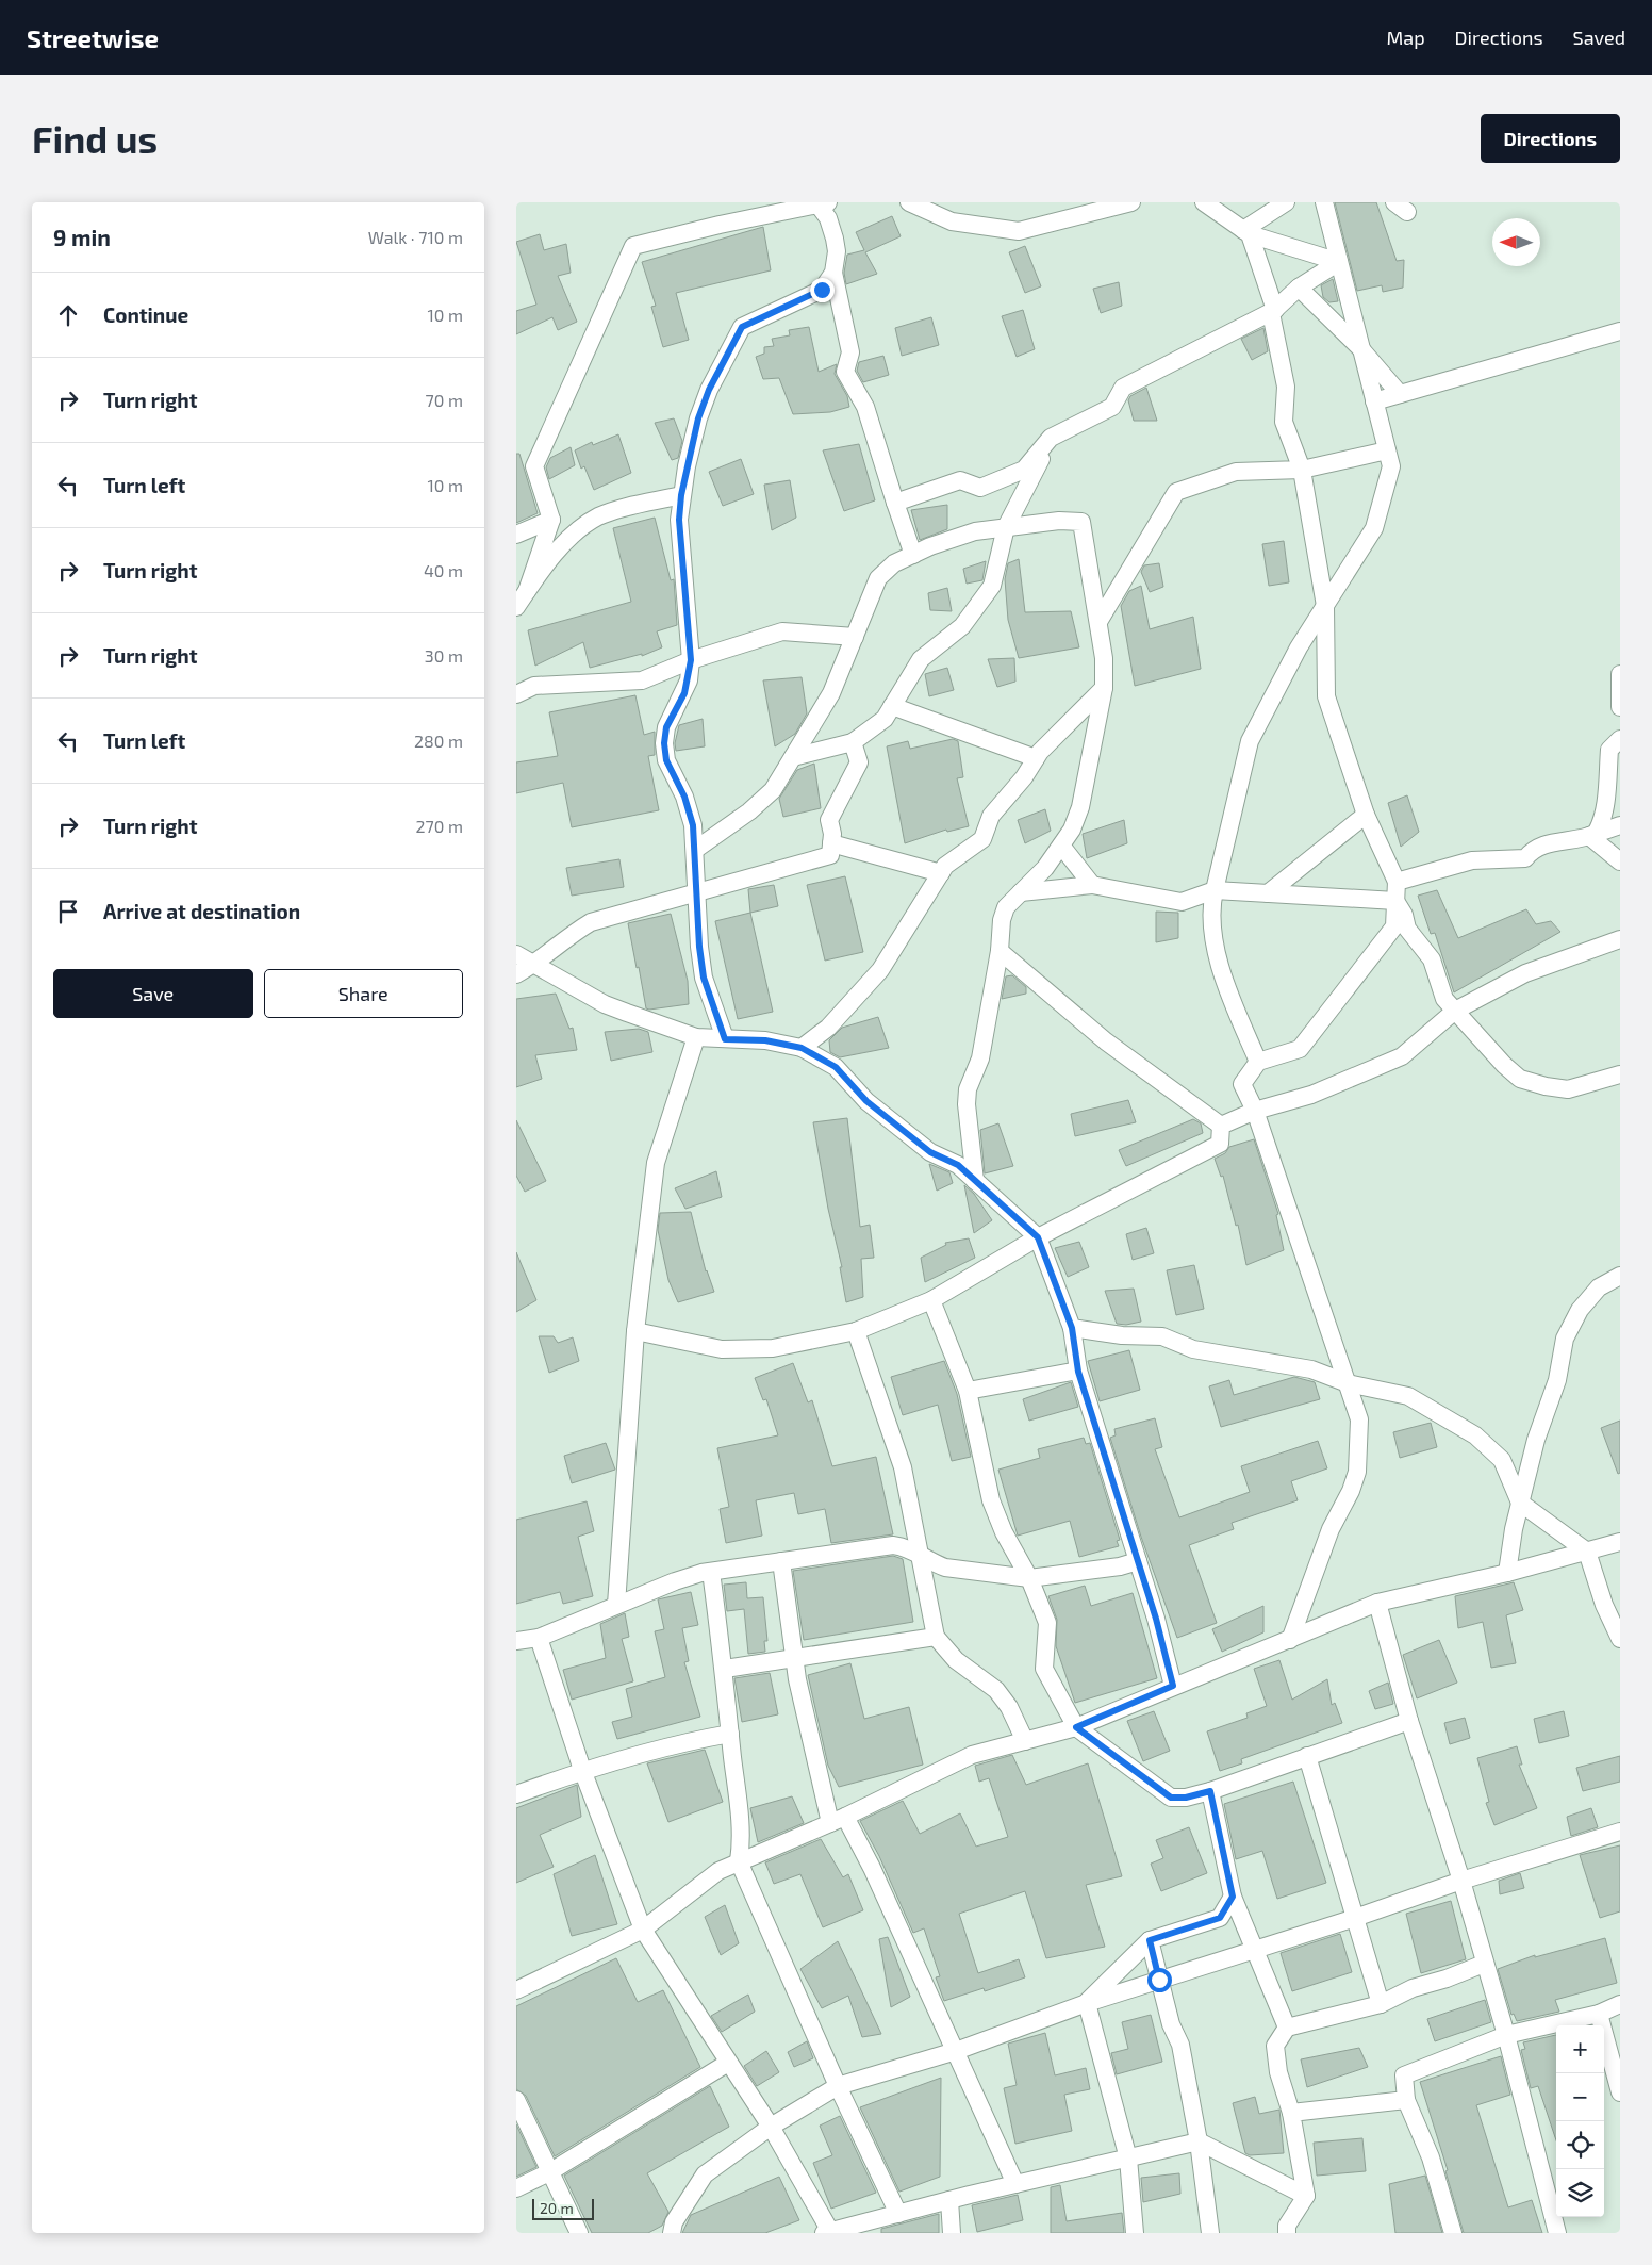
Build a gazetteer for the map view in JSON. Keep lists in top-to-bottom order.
{
  "scale_bar": "20 m",
  "north": "left",
  "page": {
    "header": "Streetwise",
    "nav": ["Map", "Directions", "Saved"],
    "buttons": [
      "Directions",
      ["Save", "Share"]
    ],
    "title": "Find us",
    "heading": ["9 min", "Walk · 710 m"],
    "list": [
      ["Continue", "10 m"],
      ["Turn right", "70 m"],
      ["Turn left", "10 m"],
      ["Turn right", "40 m"],
      ["Turn right", "30 m"],
      ["Turn left", "280 m"],
      ["Turn right", "270 m"],
      "Arrive at destination"
    ],
    "map_buttons": ["+", "−"],
    "scale": "20 m"
  }
}
